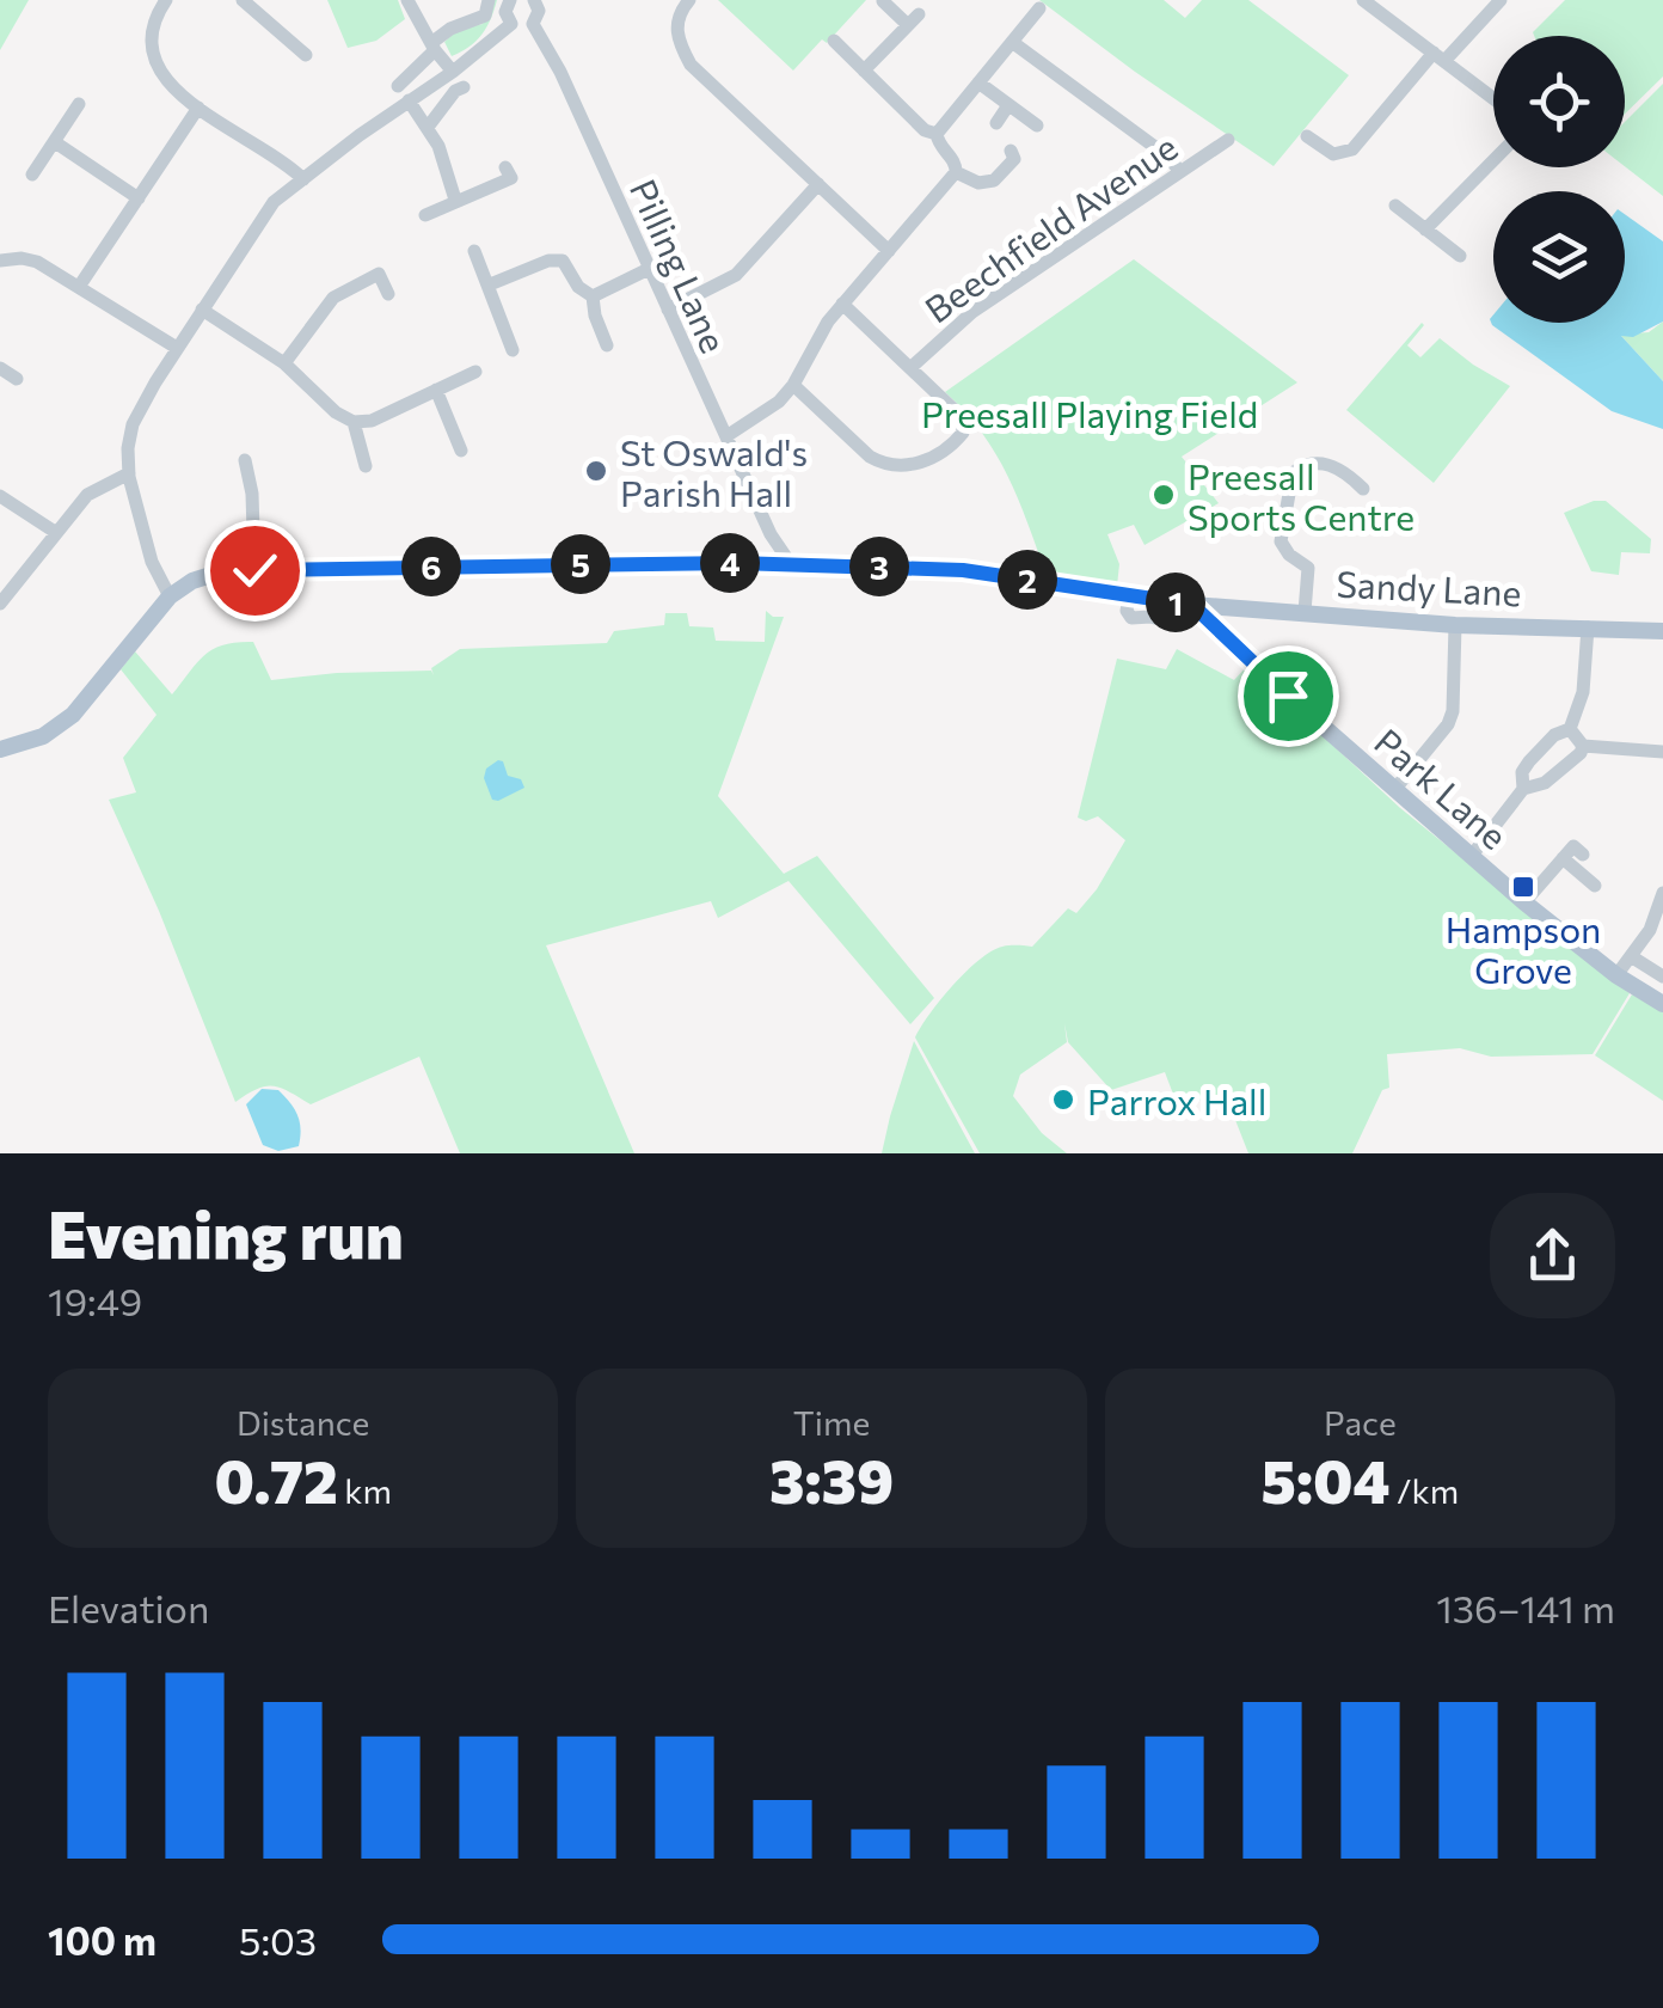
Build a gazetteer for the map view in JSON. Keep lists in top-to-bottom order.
{
  "streets": {
    "main road": ["Sandy Lane", "Park Lane"],
    "street": ["Beechfield Avenue", "Pilling Lane"]
  },
  "crossings": [
    ["Pilling Lane", "Sandy Lane"],
    ["Sandy Lane", "Park Lane"]
  ],
  "parks": ["Preesall Playing Field"],
  "places": {
    "other": ["St Oswald's Parish Hall", "Preesall Sports Centre", "Parrox Hall"],
    "transit": ["Hampson Grove"]
  },
  "page": {
    "pins": [
      "4",
      "5",
      "3",
      "6",
      "2",
      "1"
    ],
    "heading": ["Evening run", "19:49"],
    "stats": [
      ["Distance", "0.72 km"],
      ["Time", "3:39"],
      ["Pace", "5:04 /km"]
    ],
    "chart": ["Elevation", "136–141 m"],
    "list": [
      {
        "name": "100 m",
        "note": "5:03"
      }
    ]
  }
}
